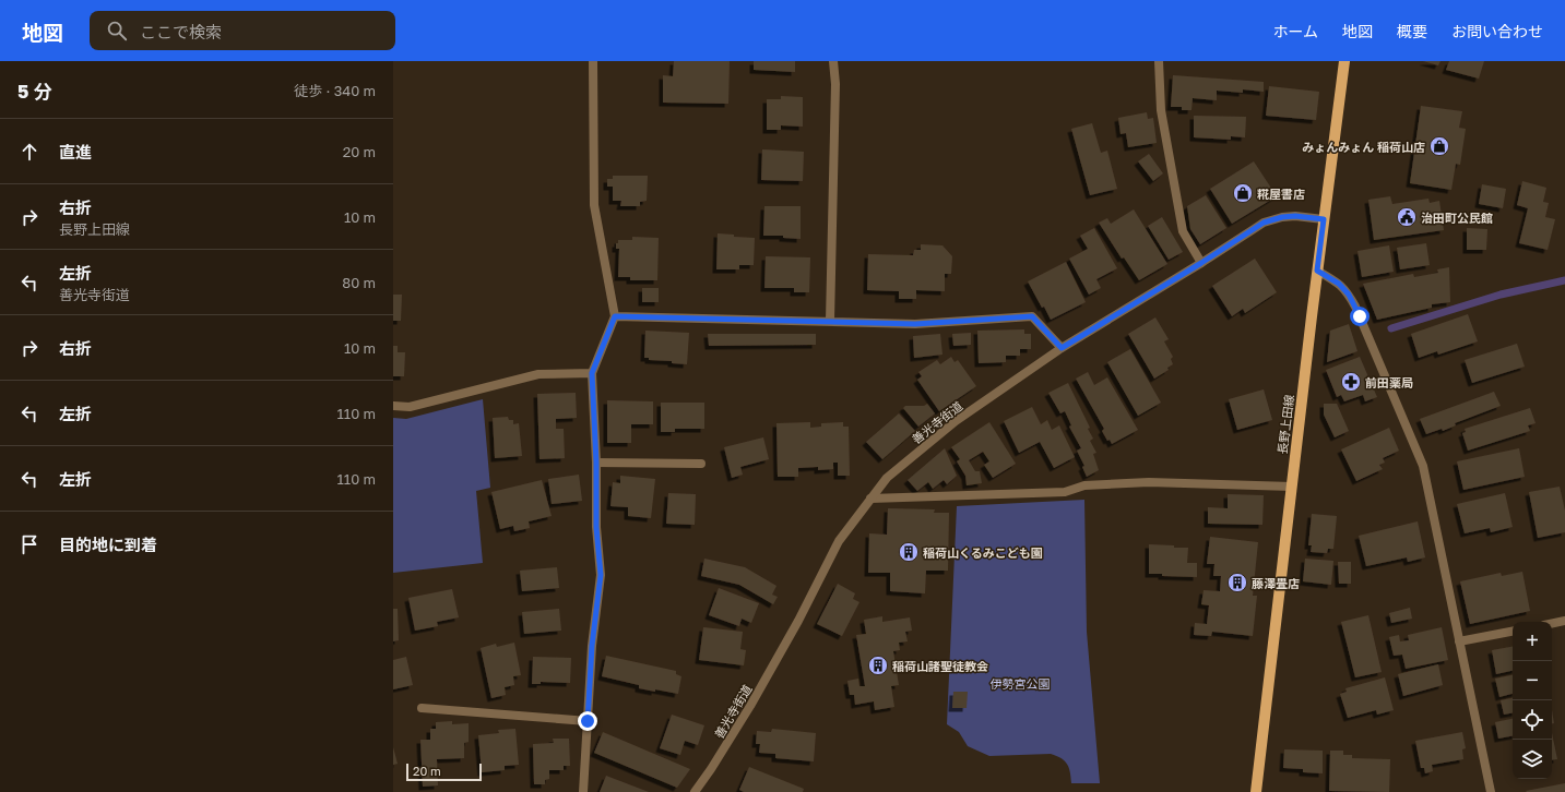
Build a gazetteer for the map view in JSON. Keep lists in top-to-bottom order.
{
  "streets": {
    "main road": ["長野上田線"],
    "street": ["善光寺街道"]
  },
  "crossings": [
    ["善光寺街道", "長野上田線"]
  ],
  "parks": ["伊勢宮公園"],
  "places": {
    "shop": ["みょんみょん 稲荷山店", "糀屋書店"],
    "public building": ["治田町公民館"],
    "pharmacy": ["前田薬局"],
    "building": ["稲荷山くるみこども園", "藤澤畳店", "稲荷山諸聖徒教会"]
  },
  "scale_bar": "20 m",
  "page": {
    "header": "地図",
    "search": "ここで検索",
    "nav": [
      "ホーム",
      "地図",
      "概要",
      "お問い合わせ"
    ],
    "heading": ["5 分", "徒歩 · 340 m"],
    "list": [
      ["直進", "20 m"],
      ["右折", "長野上田線", "10 m"],
      ["左折", "善光寺街道", "80 m"],
      ["右折", "10 m"],
      ["左折", "110 m"],
      ["左折", "110 m"],
      "目的地に到着"
    ],
    "map_buttons": ["+", "−"],
    "scale": "20 m"
  }
}
